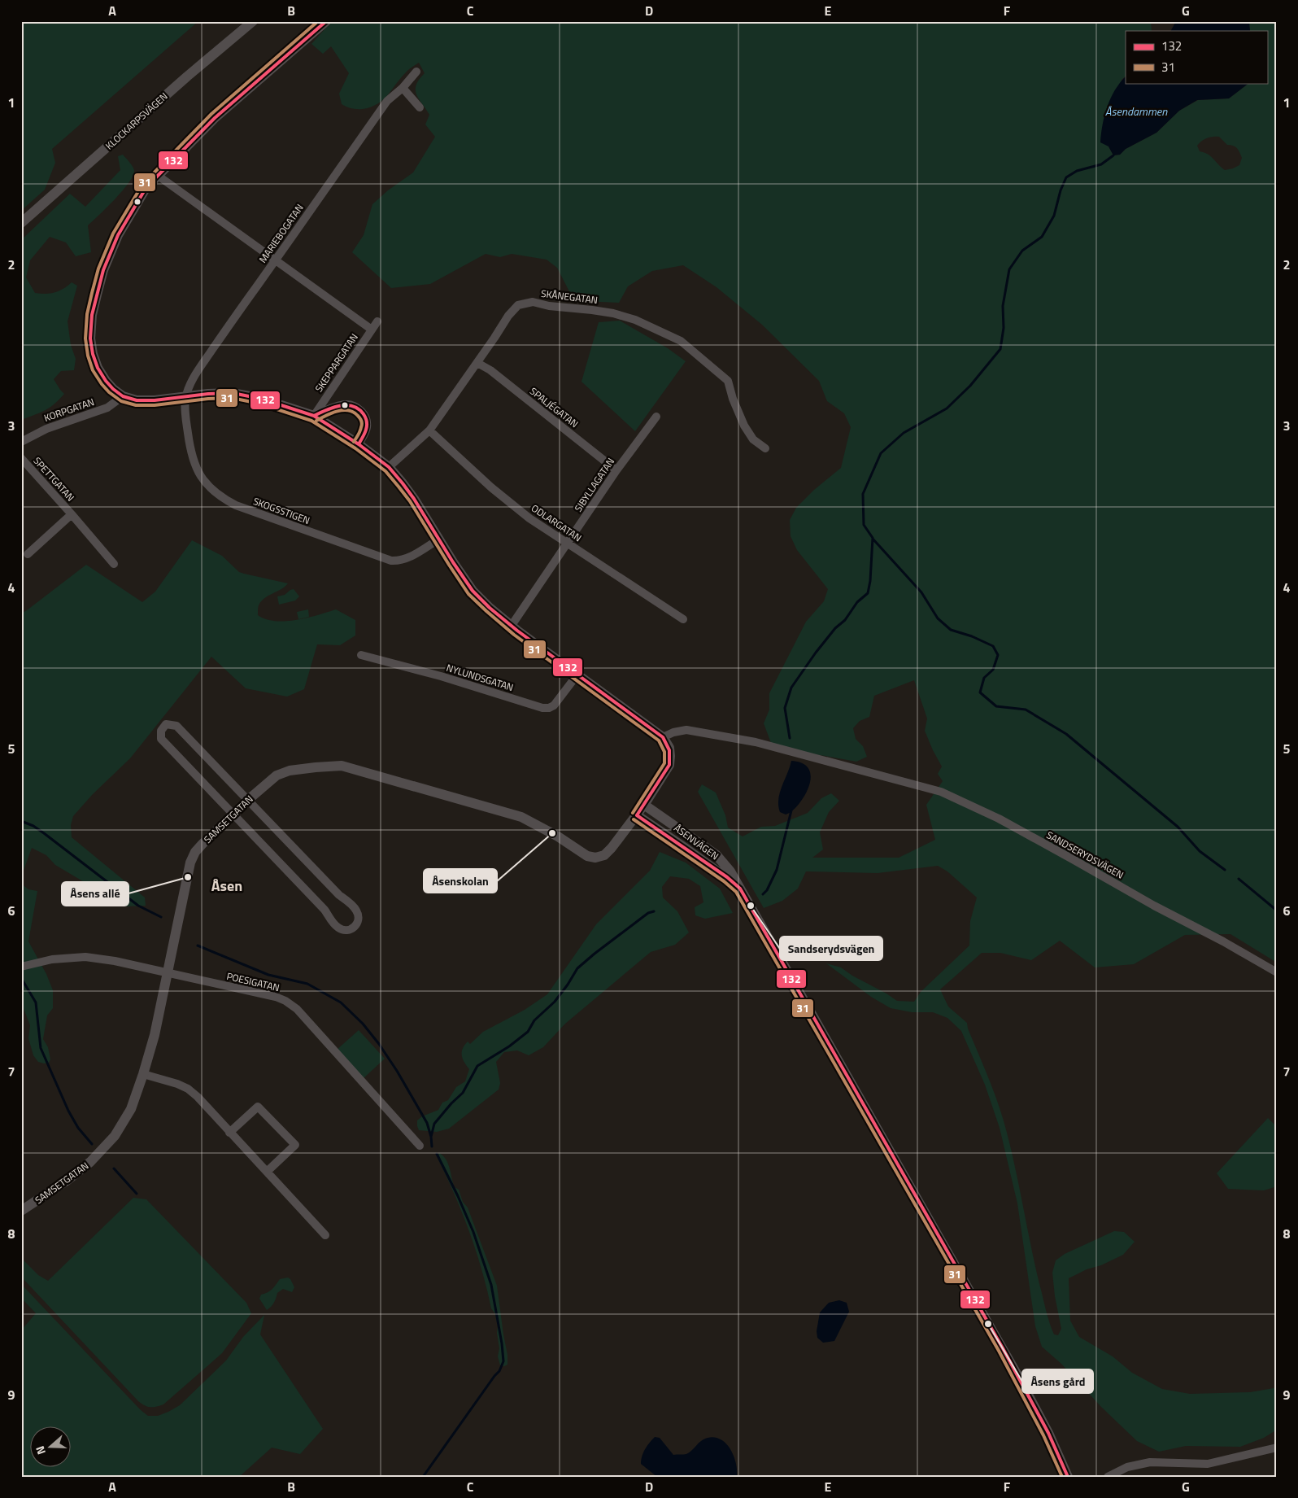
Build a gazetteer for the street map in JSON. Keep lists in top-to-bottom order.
{
  "streets": {
    "street": [
      "KLOCKARPSVÄGEN",
      "MARIEBOGATAN",
      "SKÅNEGATAN",
      "SKEPPARGATAN",
      "SPALJÉGATAN",
      "KORPGATAN",
      "SPETTGATAN",
      "SIBYLLAGATAN",
      "SKOGSSTIGEN",
      "ODLARGATAN",
      "NYLUNDSGATAN",
      "SAMSETGATAN",
      "ÅSENVÄGEN",
      "SANDSERYDSVÄGEN",
      "POESIGATAN"
    ]
  },
  "crossings": [
    ["MARIEBOGATAN", "SKOGSSTIGEN"],
    ["SKÅNEGATAN", "SPALJÉGATAN"],
    ["SKÅNEGATAN", "ODLARGATAN"],
    ["SPALJÉGATAN", "SIBYLLAGATAN"],
    ["SIBYLLAGATAN", "ODLARGATAN"],
    ["SAMSETGATAN", "ÅSENVÄGEN"],
    ["SAMSETGATAN", "POESIGATAN"]
  ],
  "districts": ["Åsen"],
  "water": ["Åsendammen"],
  "places": [
    "Åsenskolan",
    "Åsens allé",
    "Sandserydsvägen",
    "Åsens gård"
  ],
  "lines": ["transit line 132", "transit line 31"],
  "legend": ["132", "31"],
  "north": "left",
  "grid": {
    "columns": [
      "A",
      "B",
      "C",
      "D",
      "E",
      "F",
      "G"
    ],
    "rows": [
      "1",
      "2",
      "3",
      "4",
      "5",
      "6",
      "7",
      "8",
      "9"
    ]
  }
}
